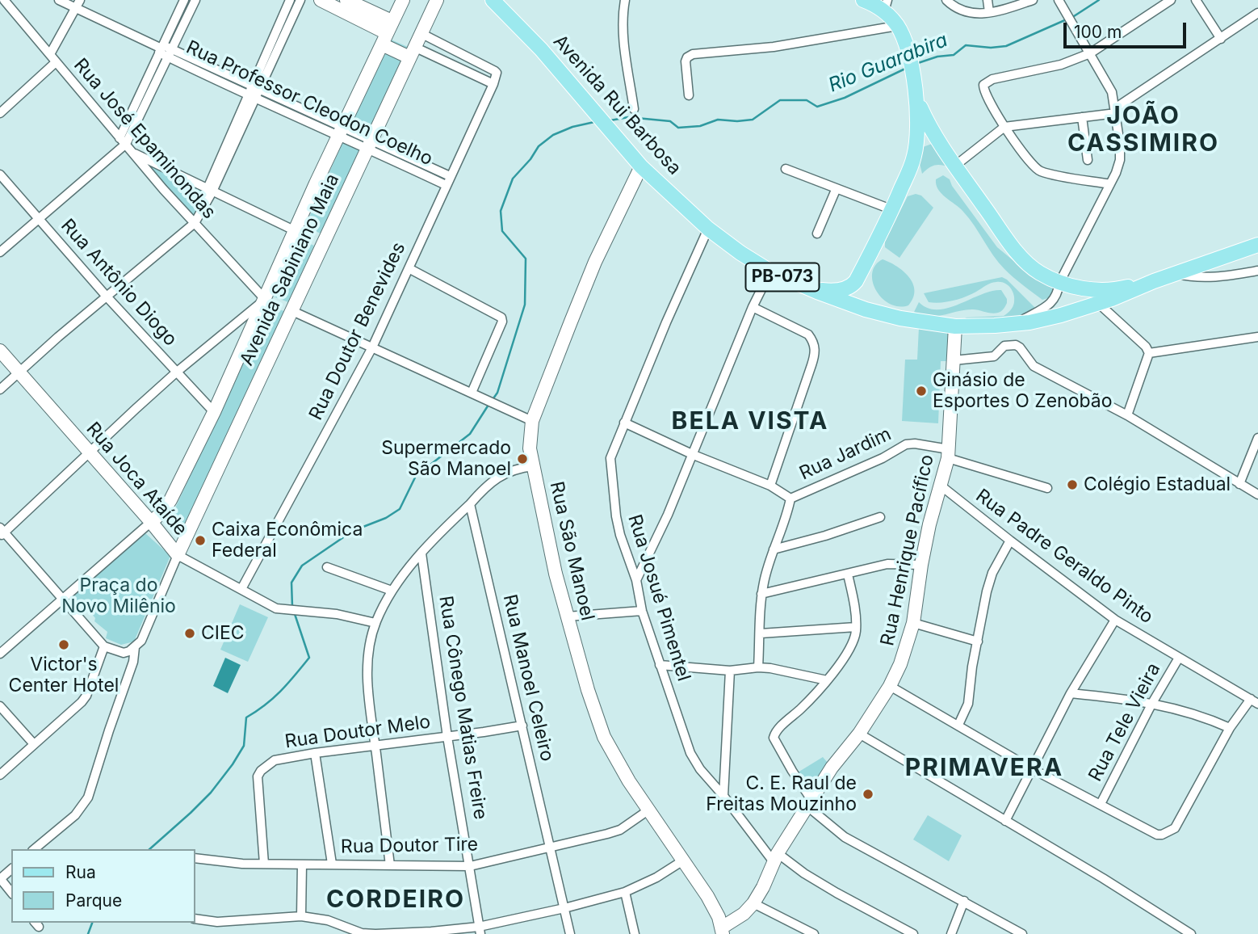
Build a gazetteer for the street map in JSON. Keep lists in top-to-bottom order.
{
  "streets": {
    "main road": ["Avenida Rui Barbosa", "PB-073"],
    "street": [
      "Rua Professor Cleodon Coelho",
      "Rua José Epaminondas",
      "Avenida Sabiniano Maia",
      "Rua Antônio Diogo",
      "Rua Doutor Benevides",
      "Rua Jardim",
      "Rua Joca Ataíde",
      "Rua Henrique Pacífico",
      "Rua São Manoel",
      "Rua Padre Geraldo Pinto",
      "Rua Josué Pimentel",
      "Rua Manoel Celeiro",
      "Rua Cônego Matias Freire",
      "Rua Tele Vieira",
      "Rua Doutor Melo",
      "Rua Doutor Tire"
    ]
  },
  "crossings": [
    ["Rua Professor Cleodon Coelho", "Avenida Sabiniano Maia"],
    ["Rua Professor Cleodon Coelho", "Rua Doutor Benevides"],
    ["Avenida Rui Barbosa", "PB-073"],
    ["Avenida Rui Barbosa", "Rua Henrique Pacífico"],
    ["Avenida Rui Barbosa", "Rua São Manoel"],
    ["Avenida Rui Barbosa", "Rua Josué Pimentel"],
    ["Rua José Epaminondas", "Avenida Sabiniano Maia"],
    ["Avenida Sabiniano Maia", "Rua Antônio Diogo"],
    ["Avenida Sabiniano Maia", "Rua Joca Ataíde"],
    ["Rua Doutor Benevides", "Rua Joca Ataíde"],
    ["Rua Jardim", "Rua Henrique Pacífico"],
    ["Rua Henrique Pacífico", "Rua São Manoel"],
    ["Rua Henrique Pacífico", "Rua Padre Geraldo Pinto"],
    ["Rua Henrique Pacífico", "Rua Josué Pimentel"],
    ["Rua São Manoel", "Rua Doutor Tire"],
    ["Rua Padre Geraldo Pinto", "Rua Tele Vieira"],
    ["Rua Manoel Celeiro", "Rua Doutor Melo"],
    ["Rua Manoel Celeiro", "Rua Doutor Tire"],
    ["Rua Cônego Matias Freire", "Rua Doutor Melo"],
    ["Rua Cônego Matias Freire", "Rua Doutor Tire"],
    ["Rua Doutor Melo", "Rua Doutor Tire"]
  ],
  "districts": [
    "JOÃO CASSIMIRO",
    "BELA VISTA",
    "PRIMAVERA",
    "CORDEIRO"
  ],
  "water": ["Rio Guarabira"],
  "parks": ["Praça do Novo Milênio"],
  "places": [
    "Ginásio de Esportes O Zenobão",
    "Supermercado São Manoel",
    "Colégio Estadual",
    "Caixa Econômica Federal",
    "CIEC",
    "Victor's Center Hotel",
    "C. E. Raul de Freitas Mouzinho"
  ],
  "legend": ["Rua", "Parque"],
  "scale_bar": "100 m"
}
